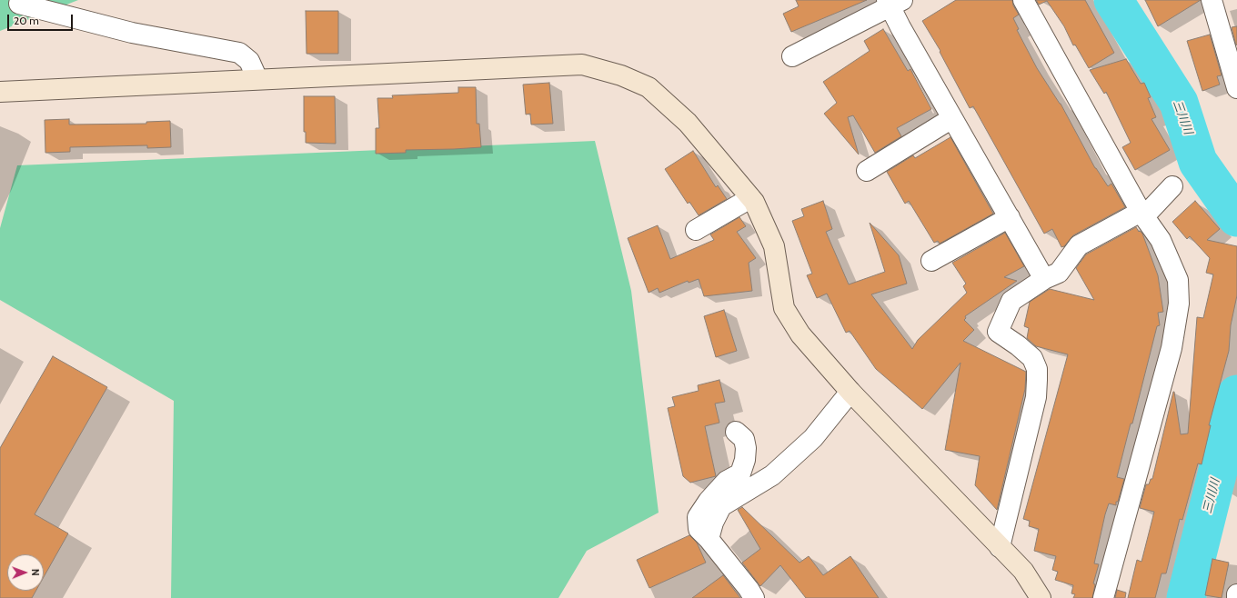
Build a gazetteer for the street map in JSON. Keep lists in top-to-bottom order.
{
  "water": ["三川川"],
  "scale_bar": "20 m",
  "north": "right"
}
